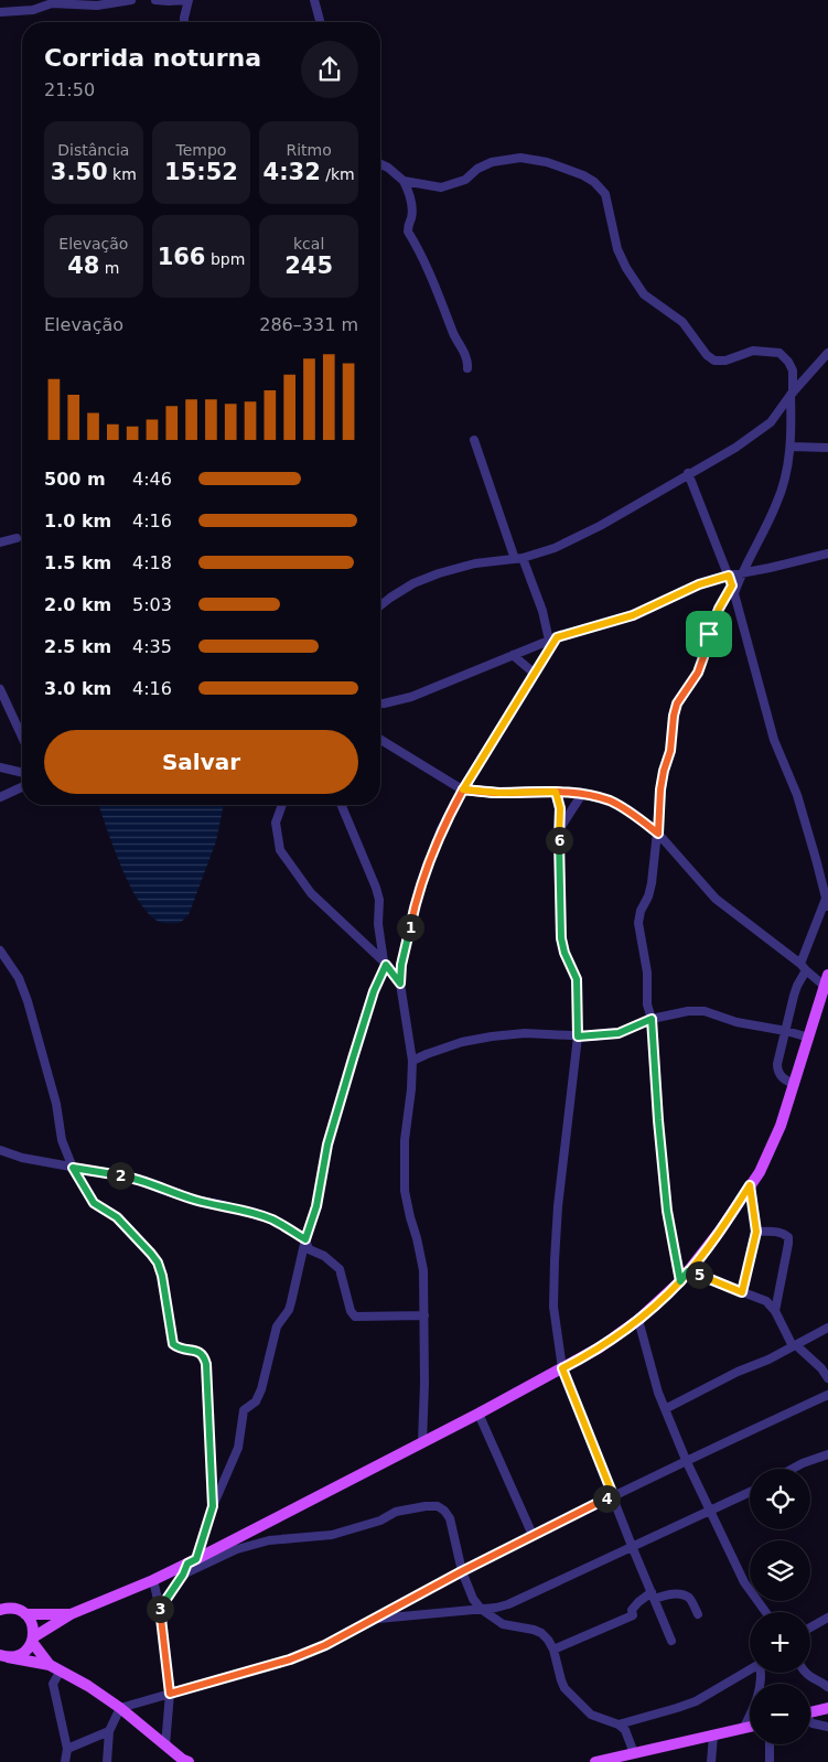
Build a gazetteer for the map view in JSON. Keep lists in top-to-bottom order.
{
  "page": {
    "heading": ["Corrida noturna", "21:50"],
    "stats": [
      ["Distância", "3.50 km"],
      ["Tempo", "15:52"],
      ["Ritmo", "4:32 /km"],
      ["Elevação", "48 m"],
      ["166 bpm"],
      ["kcal", "245"]
    ],
    "chart": ["Elevação", "286–331 m"],
    "list": [
      {
        "name": "500 m",
        "note": "4:46"
      },
      {
        "name": "1.0 km",
        "note": "4:16"
      },
      {
        "name": "1.5 km",
        "note": "4:18"
      },
      {
        "name": "2.0 km",
        "note": "5:03"
      },
      {
        "name": "2.5 km",
        "note": "4:35"
      },
      {
        "name": "3.0 km",
        "note": "4:16"
      }
    ],
    "buttons": "Salvar",
    "pins": [
      "6",
      "1",
      "2",
      "5",
      "4",
      "3"
    ],
    "map_buttons": ["+", "−"]
  }
}
